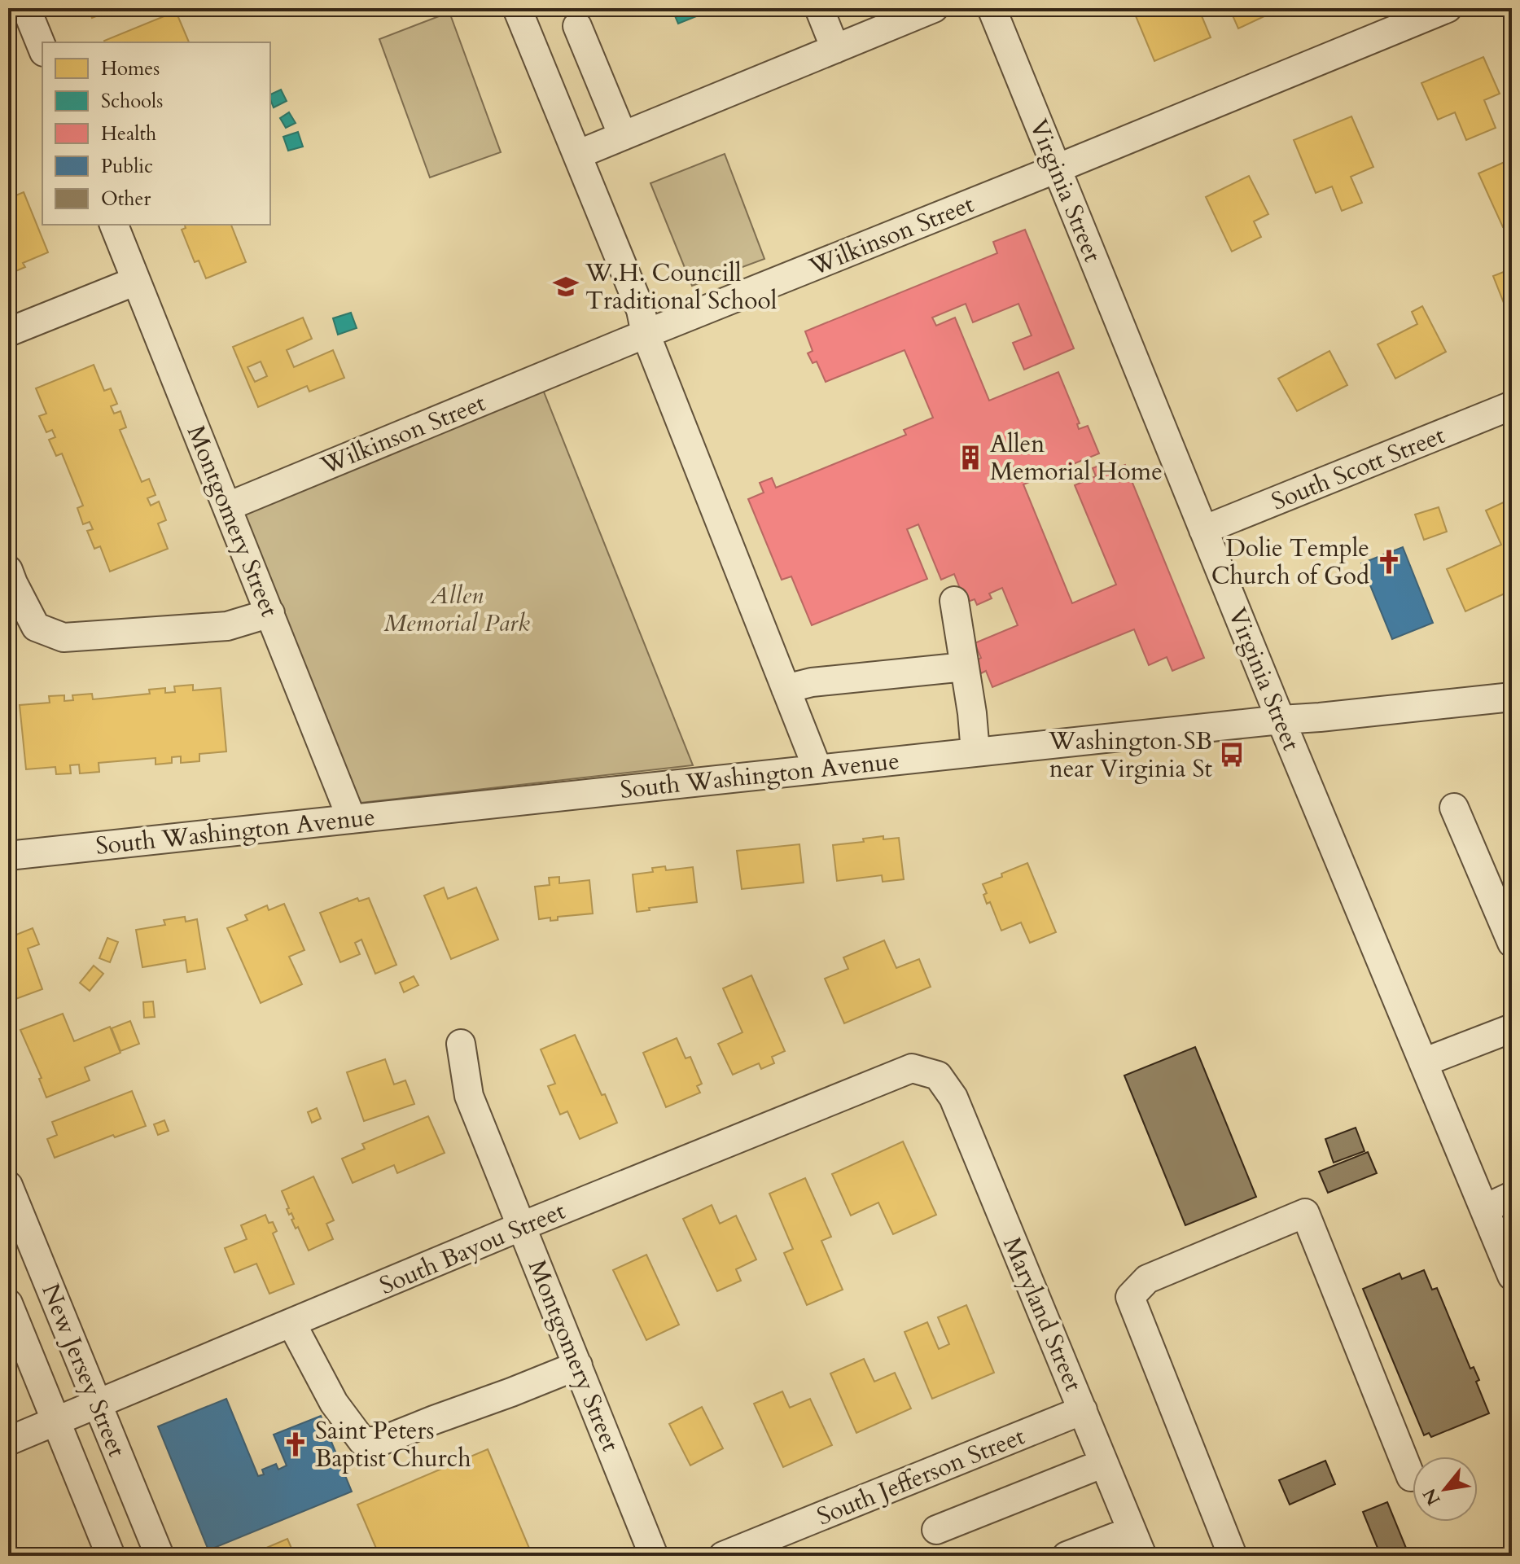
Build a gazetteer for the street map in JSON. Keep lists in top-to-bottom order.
{
  "streets": {
    "street": [
      "Virginia Street",
      "Wilkinson Street",
      "South Scott Street",
      "Montgomery Street",
      "South Washington Avenue",
      "South Bayou Street",
      "Maryland Street",
      "New Jersey Street",
      "South Jefferson Street"
    ]
  },
  "crossings": [
    ["Virginia Street", "Wilkinson Street"],
    ["Virginia Street", "South Scott Street"],
    ["Virginia Street", "South Washington Avenue"],
    ["Wilkinson Street", "Montgomery Street"],
    ["Montgomery Street", "South Washington Avenue"],
    ["Montgomery Street", "South Bayou Street"],
    ["South Bayou Street", "Maryland Street"],
    ["South Bayou Street", "New Jersey Street"],
    ["Maryland Street", "South Jefferson Street"]
  ],
  "parks": ["Allen Memorial Park"],
  "places": {
    "school or university": ["W.H. Councill Traditional School"],
    "building": ["Allen Memorial Home"],
    "church": ["Dolie Temple Church of God", "Saint Peters Baptist Church"],
    "bus stop": ["Washington SB near Virginia St"]
  },
  "legend": [
    "Homes",
    "Schools",
    "Health",
    "Public",
    "Other"
  ],
  "north": "bottom left"
}
